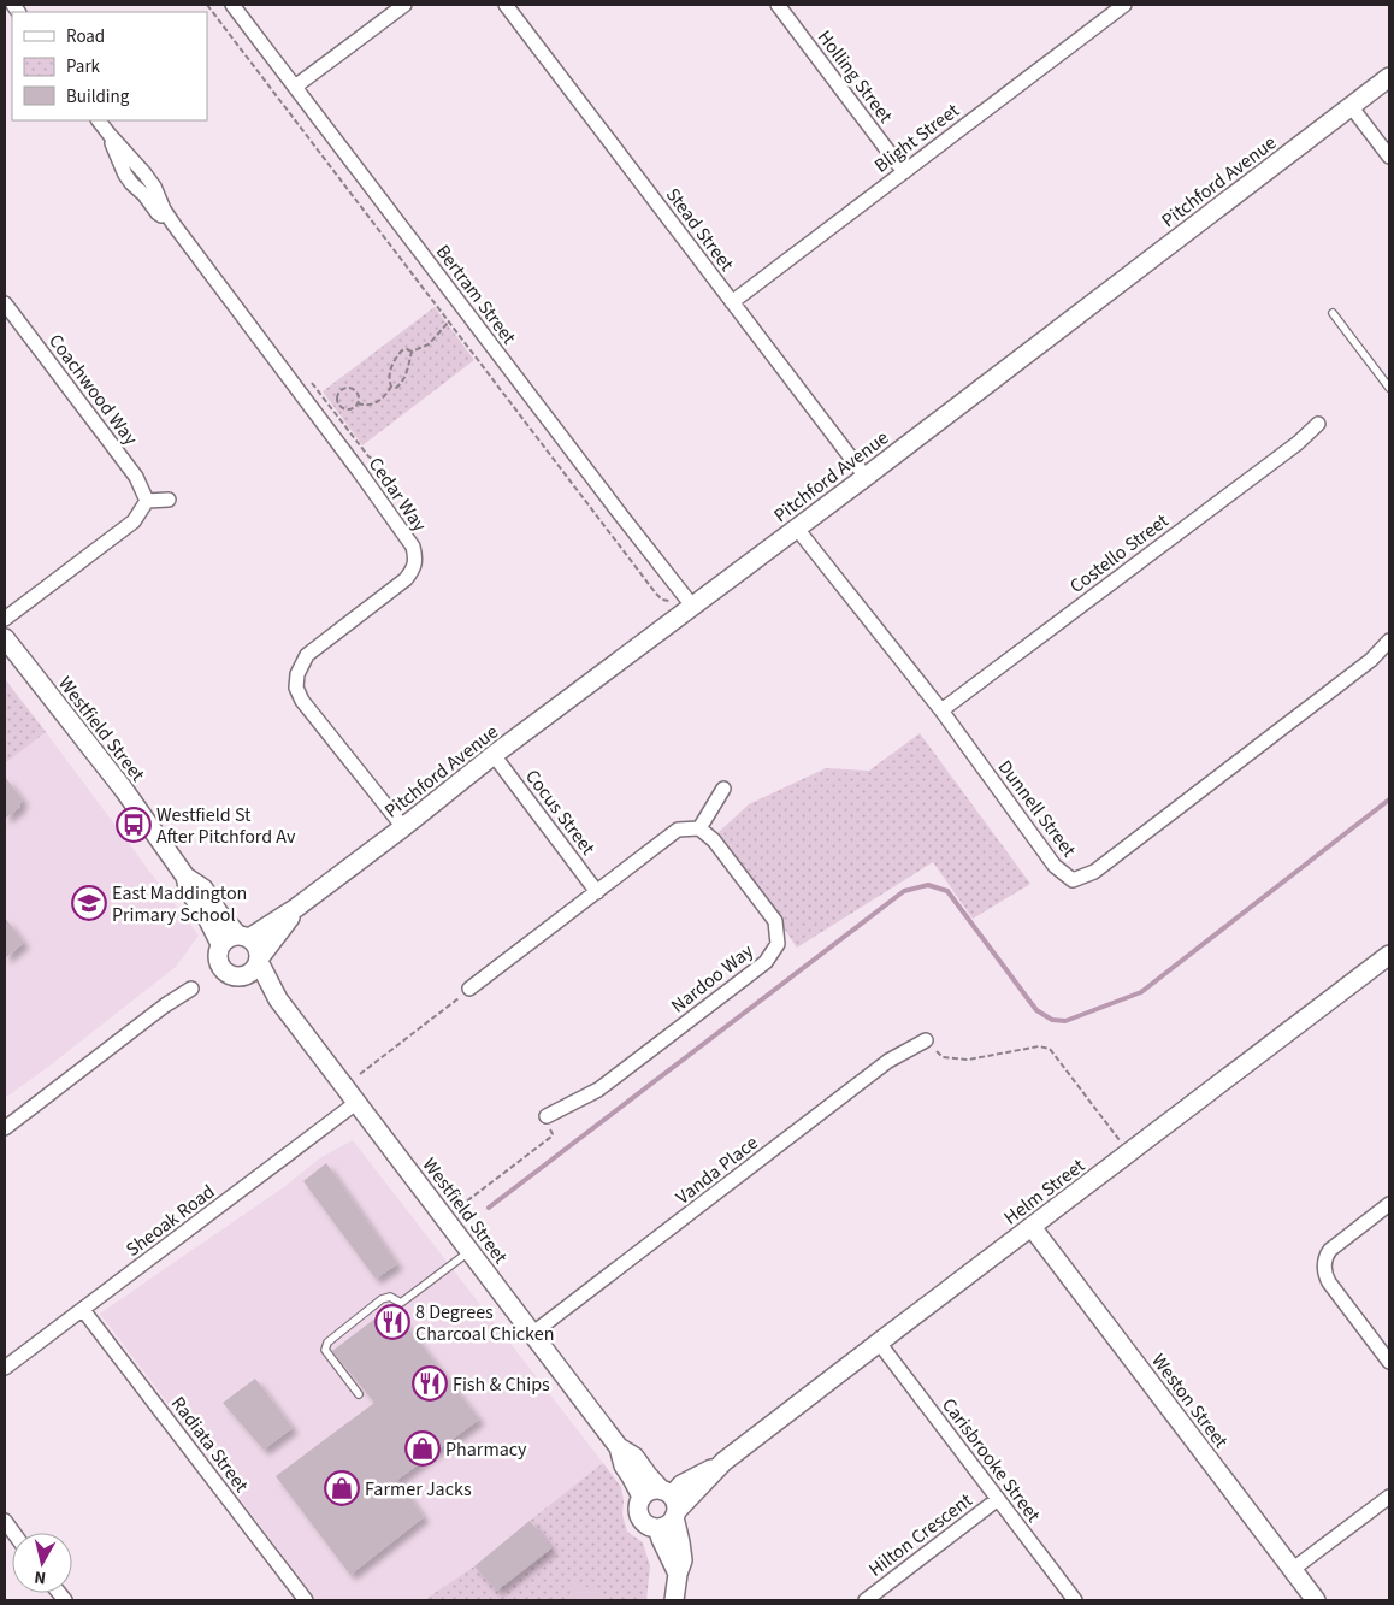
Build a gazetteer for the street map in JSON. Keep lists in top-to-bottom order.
{
  "streets": {
    "street": [
      "Holling Street",
      "Blight Street",
      "Pitchford Avenue",
      "Stead Street",
      "Bertram Street",
      "Coachwood Way",
      "Cedar Way",
      "Costello Street",
      "Westfield Street",
      "Dunnell Street",
      "Cocus Street",
      "Nardoo Way",
      "Vanda Place",
      "Helm Street",
      "Sheoak Road",
      "Weston Street",
      "Radiata Street",
      "Carisbrooke Street",
      "Hilton Crescent"
    ]
  },
  "crossings": [
    ["Holling Street", "Blight Street"],
    ["Blight Street", "Stead Street"],
    ["Pitchford Avenue", "Stead Street"],
    ["Pitchford Avenue", "Bertram Street"],
    ["Pitchford Avenue", "Cedar Way"],
    ["Pitchford Avenue", "Westfield Street"],
    ["Pitchford Avenue", "Dunnell Street"],
    ["Pitchford Avenue", "Cocus Street"],
    ["Costello Street", "Dunnell Street"],
    ["Westfield Street", "Vanda Place"],
    ["Westfield Street", "Helm Street"],
    ["Westfield Street", "Sheoak Road"],
    ["Helm Street", "Weston Street"],
    ["Helm Street", "Carisbrooke Street"],
    ["Sheoak Road", "Radiata Street"],
    ["Carisbrooke Street", "Hilton Crescent"]
  ],
  "places": {
    "bus stop": ["Westfield St After Pitchford Av"],
    "school or university": ["East Maddington Primary School"],
    "restaurant": ["8 Degrees Charcoal Chicken", "Fish & Chips"],
    "shop": ["Pharmacy", "Farmer Jacks"]
  },
  "legend": ["Road", "Park", "Building"],
  "north": "bottom"
}
